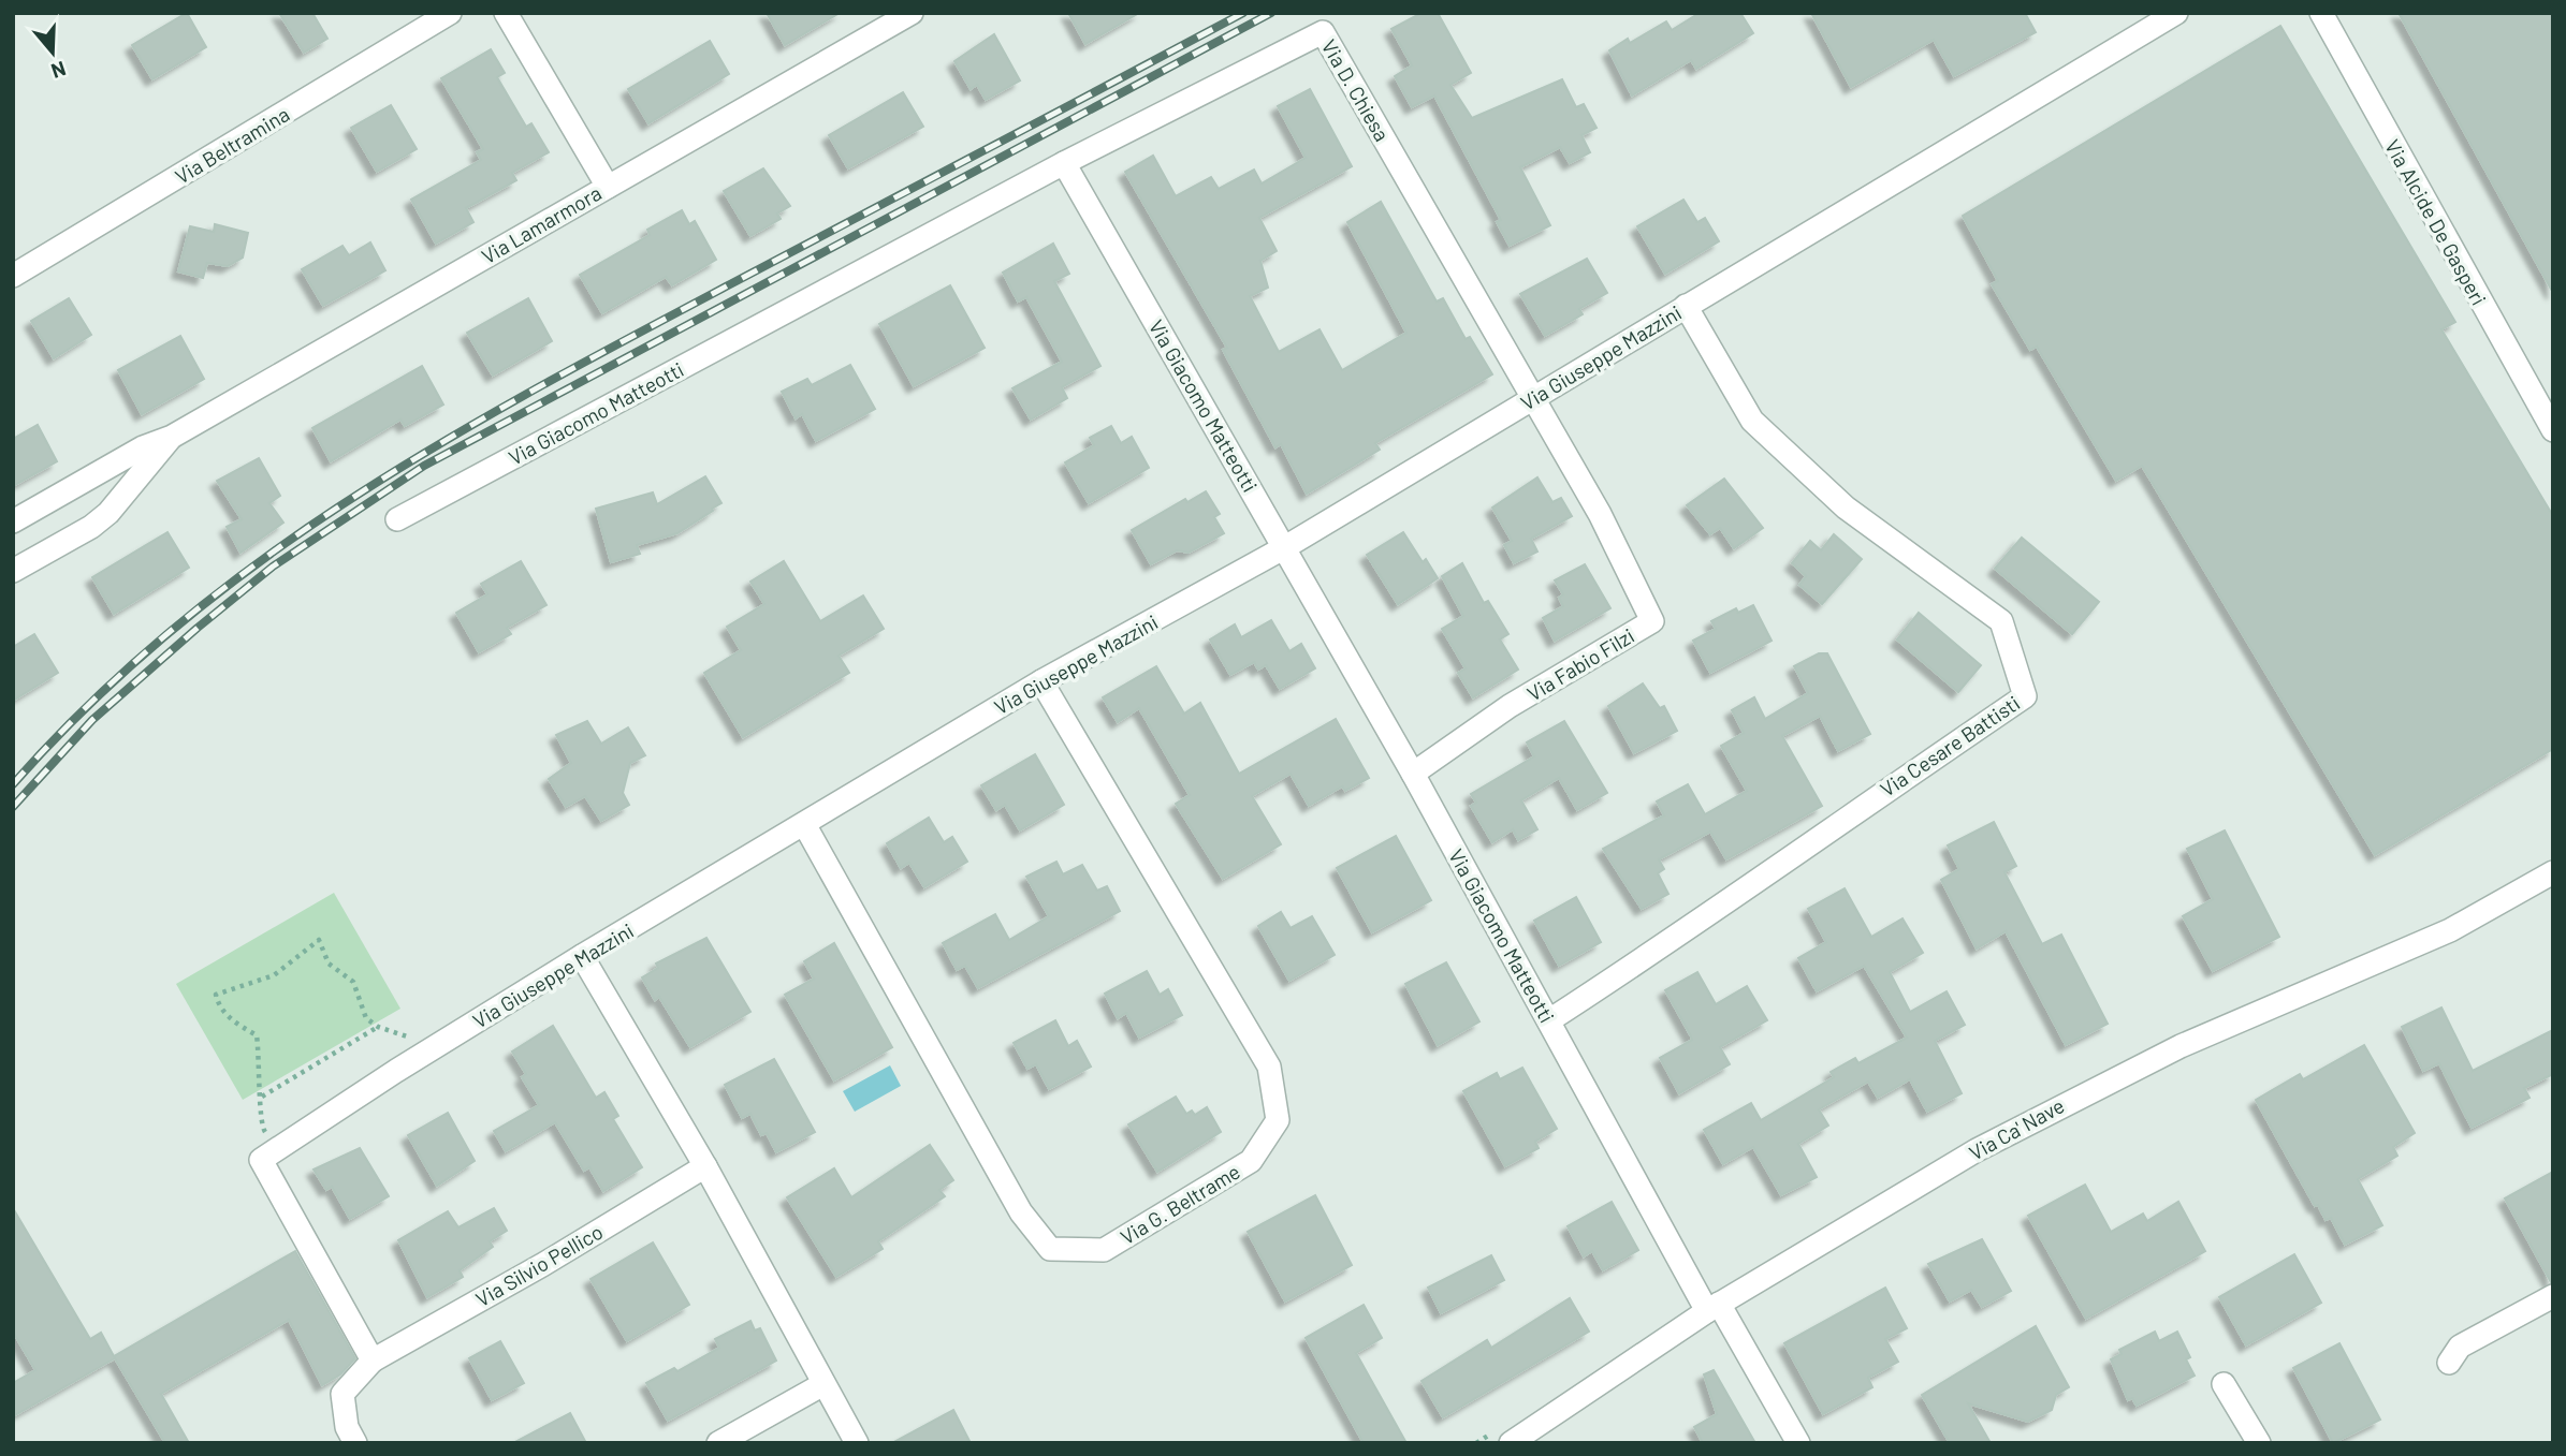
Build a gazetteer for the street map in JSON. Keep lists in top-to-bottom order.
{
  "streets": {
    "street": [
      "Via D. Chiesa",
      "Via Beltramina",
      "Via Alcide De Gasperi",
      "Via Lamarmora",
      "Via Giuseppe Mazzini",
      "Via Giacomo Matteotti",
      "Via Fabio Filzi",
      "Via Cesare Battisti",
      "Via Ca' Nave",
      "Via G. Beltrame",
      "Via Silvio Pellico"
    ]
  },
  "crossings": [
    ["Via D. Chiesa", "Via Giuseppe Mazzini"],
    ["Via D. Chiesa", "Via Giacomo Matteotti"],
    ["Via D. Chiesa", "Via Fabio Filzi"],
    ["Via Giuseppe Mazzini", "Via Giacomo Matteotti"],
    ["Via Giuseppe Mazzini", "Via Fabio Filzi"],
    ["Via Giuseppe Mazzini", "Via Cesare Battisti"],
    ["Via Giuseppe Mazzini", "Via G. Beltrame"],
    ["Via Giacomo Matteotti", "Via Fabio Filzi"],
    ["Via Giacomo Matteotti", "Via Cesare Battisti"],
    ["Via Giacomo Matteotti", "Via Ca' Nave"]
  ],
  "north": "bottom"
}
